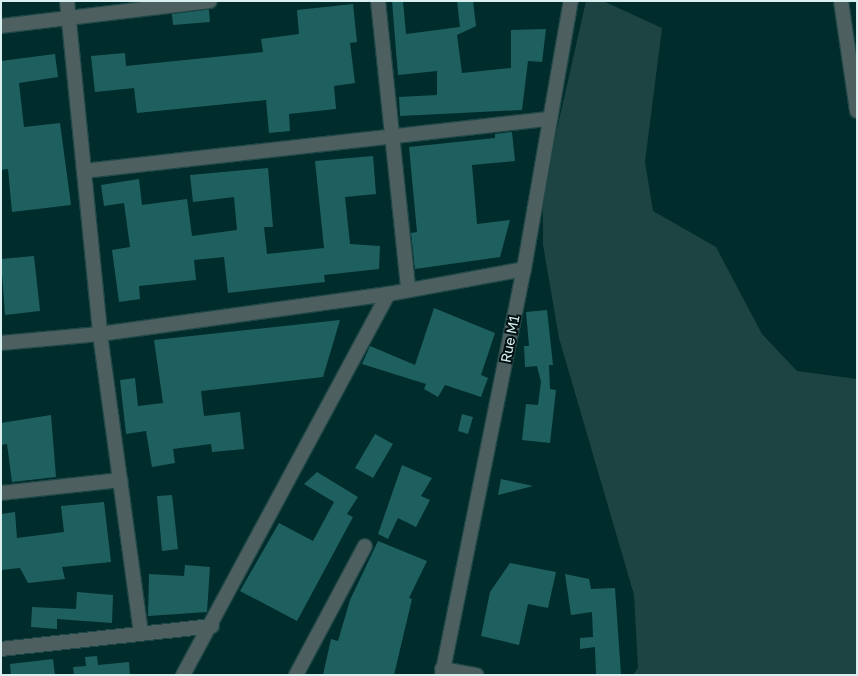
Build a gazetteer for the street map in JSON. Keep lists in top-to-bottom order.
{
  "streets": {
    "street": ["Rue M1"]
  }
}
